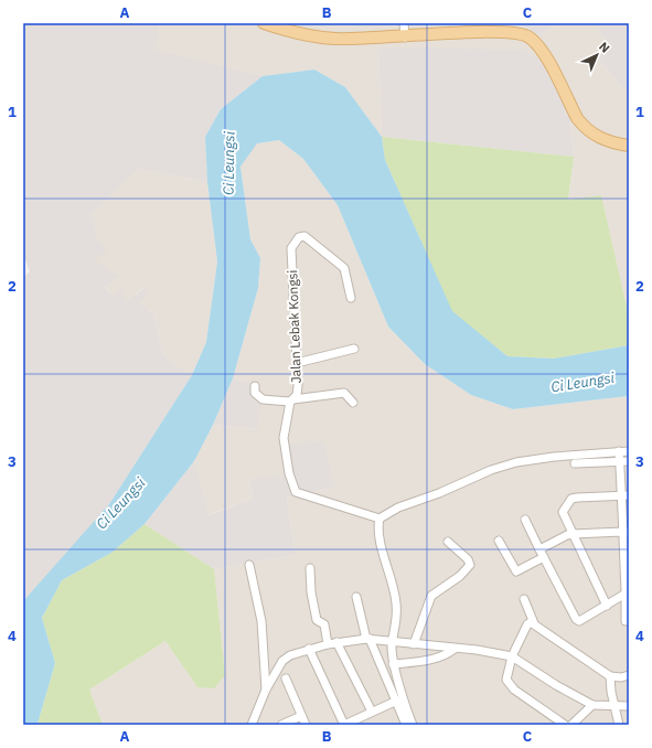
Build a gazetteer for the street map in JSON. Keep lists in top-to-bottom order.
{
  "streets": {
    "street": ["Jalan Lebak Kongsi"]
  },
  "water": ["Ci Leungsi"],
  "north": "top right",
  "grid": {
    "columns": ["A", "B", "C"],
    "rows": [
      "1",
      "2",
      "3",
      "4"
    ]
  }
}
